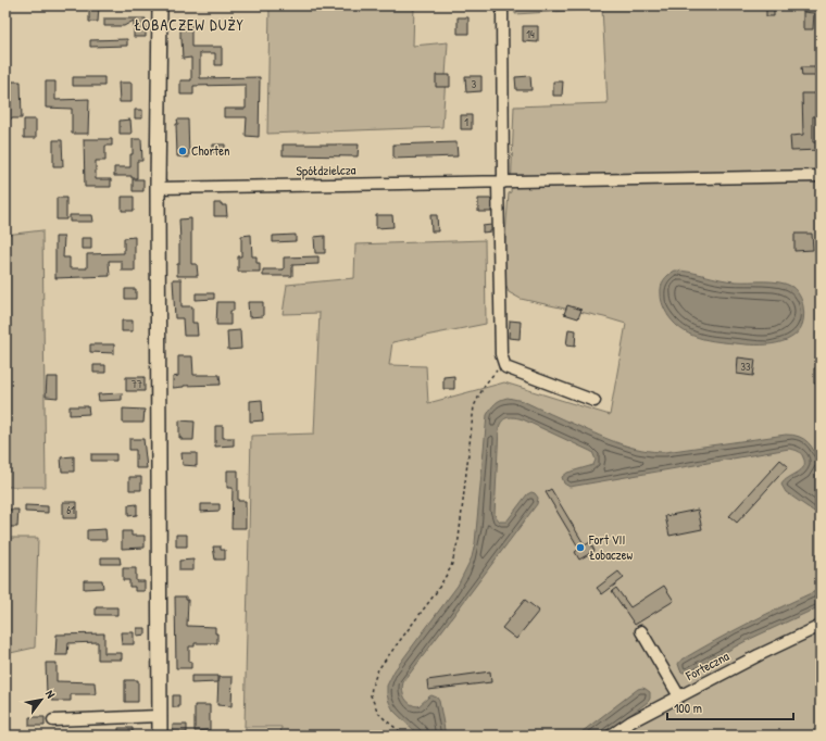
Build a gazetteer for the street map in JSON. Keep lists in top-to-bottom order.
{
  "streets": {
    "street": ["Spółdzielcza", "Forteczna"]
  },
  "districts": ["ŁOBACZEW DUŻY"],
  "places": ["Chorten", "Fort VII Łobaczew"],
  "house_numbers": [
    "14",
    "3",
    "1",
    "33",
    "77",
    "61"
  ],
  "scale_bar": "100 m",
  "north": "top right"
}
